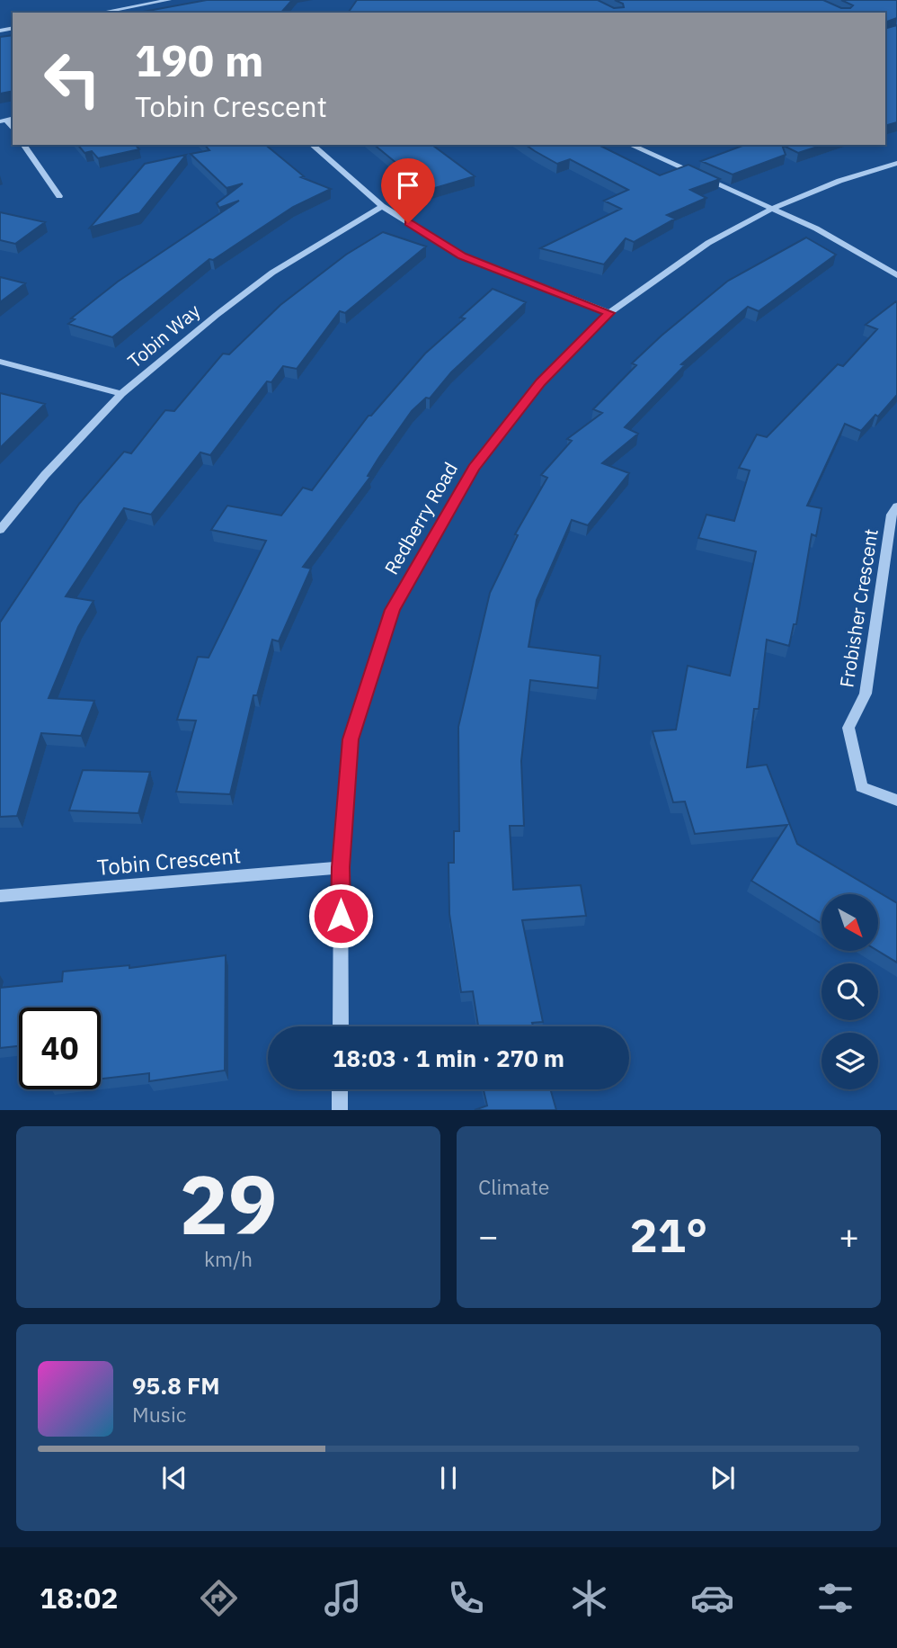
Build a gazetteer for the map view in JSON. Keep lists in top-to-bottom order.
{
  "streets": {
    "street": [
      "Tobin Way",
      "Redberry Road",
      "Frobisher Crescent",
      "Tobin Crescent"
    ]
  },
  "crossings": [
    ["Redberry Road", "Tobin Crescent"]
  ],
  "north": "bottom right",
  "page": {
    "turn": ["190 m", "Tobin Crescent"],
    "limit": "40",
    "trip": "18:03 · 1 min · 270 m",
    "tile": [
      ["29", "km/h"],
      "Climate"
    ],
    "heat": ["−", "21°", "+"],
    "song": ["95.8 FM", "Music"],
    "tabs": "18:02"
  }
}
